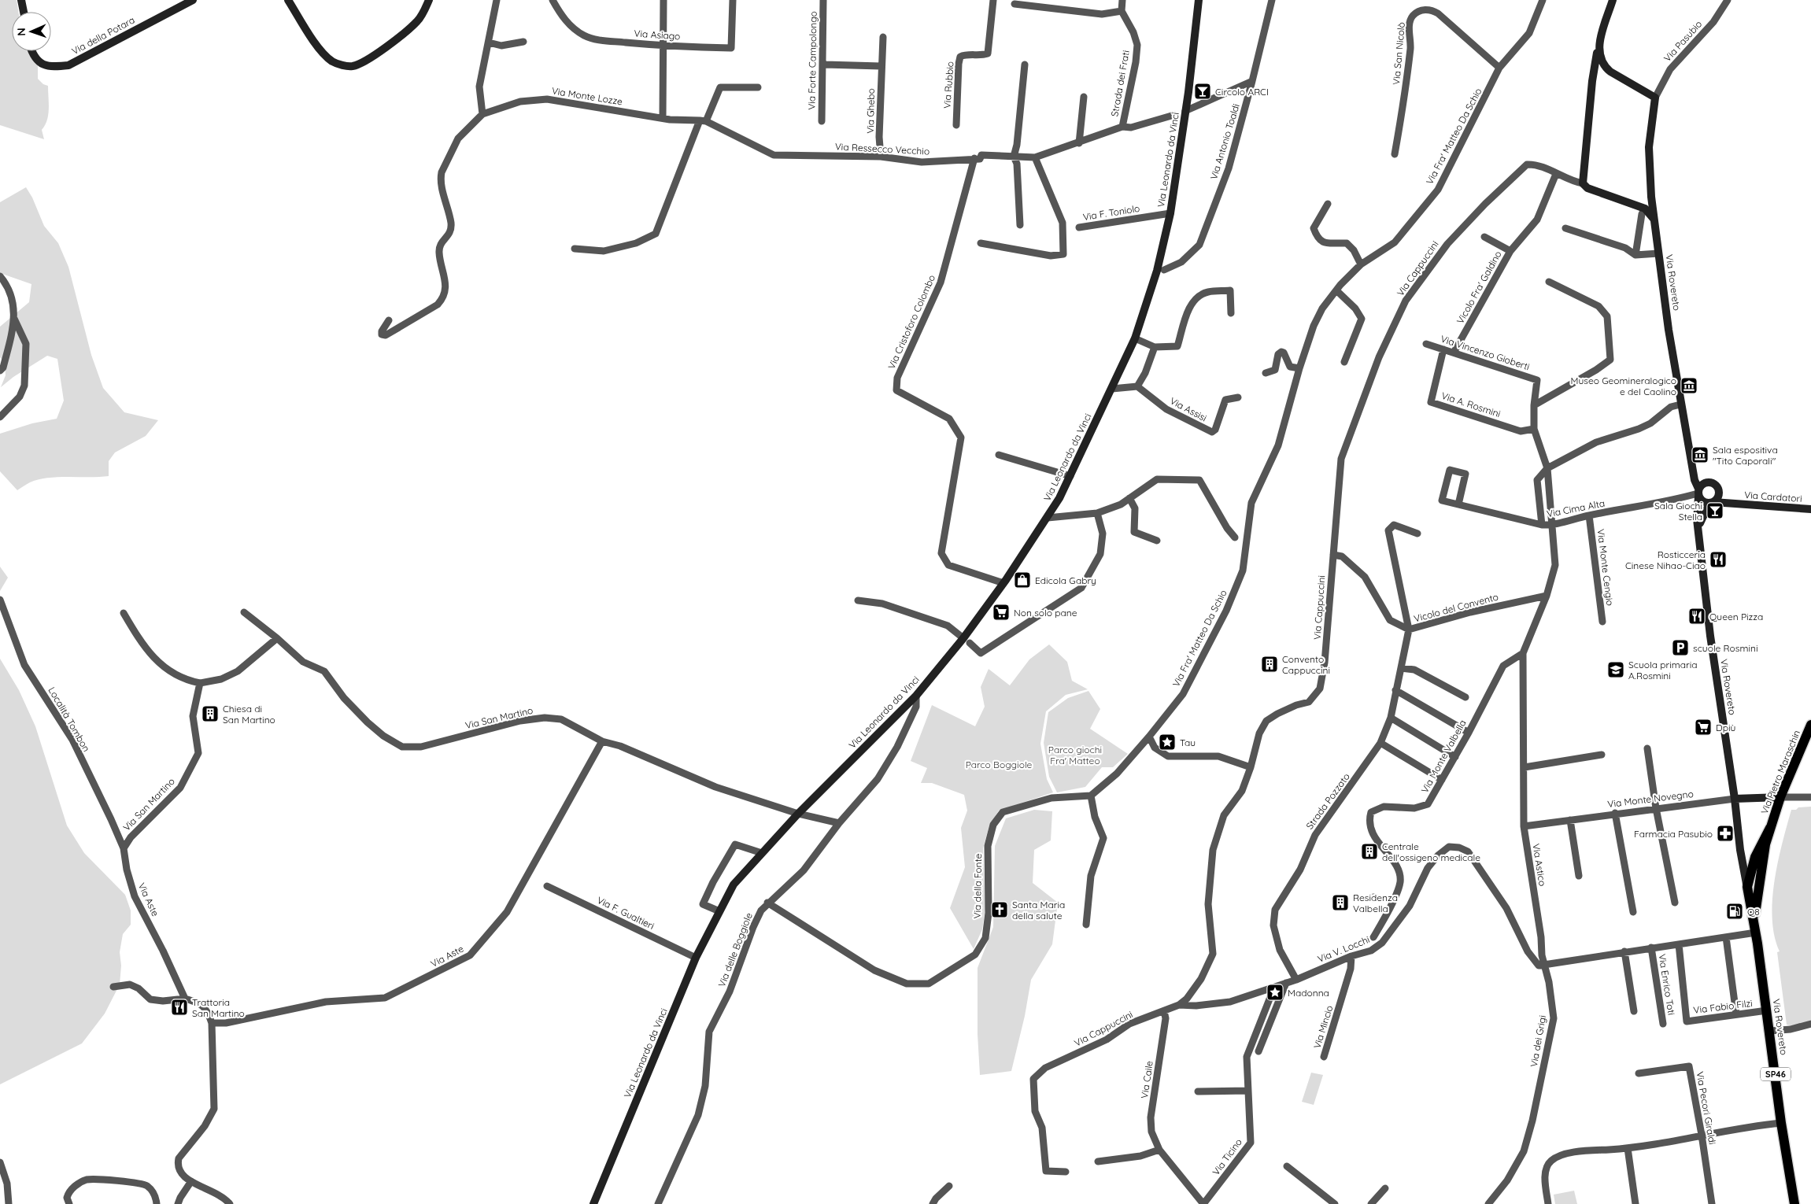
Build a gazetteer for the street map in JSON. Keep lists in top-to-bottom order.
{
  "streets": {
    "main road": ["Via Rovereto", "Via Pietro Maraschin", "SP46"],
    "street": [
      "Via Asiago",
      "Via della Potara",
      "Via Pasubio",
      "Via San Nicolò",
      "Via Forte Campolongo",
      "Strada dei Frati",
      "Via Rubbio",
      "Via Monte Lozze",
      "Via Ghebo",
      "Via Fra' Matteo Da Schio",
      "Via Antonio Toaldi",
      "Via Ressecco Vecchio",
      "Via Leonardo da Vinci",
      "Via F. Toniolo",
      "Via Cappuccini",
      "Vicolo Fra' Galdino",
      "Via Cristoforo Colombo",
      "Via Vincenzo Gioberti",
      "Via A. Rosmini",
      "Via Assisi",
      "Via Cardatori",
      "Via Cima Alta",
      "Via Monte Cengio",
      "Vicolo del Convento",
      "Via San Martino",
      "Località Tombon",
      "Via Monte Valbella",
      "Via Monte Novegno",
      "Strada Pozzato",
      "Via Astico",
      "Via della Fonte",
      "Via Aste",
      "Via F. Gualtieri",
      "Via V. Locchi",
      "Via delle Boggiole",
      "Via Enrico Toti",
      "Via Fabio Filzi",
      "Via Mincio",
      "Via dei Grigi",
      "Via Caile",
      "Via Pecori Giraldi",
      "Via Ticino"
    ]
  },
  "crossings": [
    ["Via Pasubio", "Via Rovereto"],
    ["Via San Nicolò", "Via Fra' Matteo Da Schio"],
    ["Strada dei Frati", "Via Ressecco Vecchio"],
    ["Via Monte Lozze", "Via Ressecco Vecchio"],
    ["Via Ghebo", "Via Ressecco Vecchio"],
    ["Via Ressecco Vecchio", "Via Cristoforo Colombo"],
    ["Via Leonardo da Vinci", "Via F. Toniolo"],
    ["Via Leonardo da Vinci", "Via Cristoforo Colombo"],
    ["Via Leonardo da Vinci", "Via San Martino"],
    ["Via Leonardo da Vinci", "Via F. Gualtieri"],
    ["Via Leonardo da Vinci", "Via delle Boggiole"],
    ["Via Cappuccini", "Via Rovereto"],
    ["Via Cappuccini", "Vicolo Fra' Galdino"],
    ["Via Cappuccini", "Vicolo del Convento"],
    ["Via Cappuccini", "Via V. Locchi"],
    ["Via Cappuccini", "Via Caile"],
    ["Via Rovereto", "Via Cardatori"],
    ["Via Rovereto", "Via Cima Alta"],
    ["Via Rovereto", "Via Pietro Maraschin"],
    ["Via Rovereto", "Via Monte Novegno"],
    ["Via Rovereto", "Via Fabio Filzi"],
    ["Vicolo Fra' Galdino", "Via Vincenzo Gioberti"],
    ["Via Vincenzo Gioberti", "Via A. Rosmini"],
    ["Via Cardatori", "Via Cima Alta"],
    ["Via Cima Alta", "Via Monte Cengio"],
    ["Vicolo del Convento", "Strada Pozzato"],
    ["Vicolo del Convento", "Via Astico"],
    ["Via San Martino", "Località Tombon"],
    ["Via San Martino", "Via Aste"],
    ["Via San Martino", "Via delle Boggiole"],
    ["Località Tombon", "Via Aste"],
    ["Via Monte Valbella", "Via Astico"],
    ["Via Pietro Maraschin", "Via Monte Novegno"],
    ["Via Monte Novegno", "Via Astico"],
    ["Strada Pozzato", "Via V. Locchi"],
    ["Via Astico", "Via V. Locchi"],
    ["Via Astico", "Via dei Grigi"],
    ["Via della Fonte", "Via delle Boggiole"],
    ["Via V. Locchi", "Via Mincio"],
    ["Via V. Locchi", "Via dei Grigi"],
    ["Via V. Locchi", "Via Ticino"],
    ["Via Caile", "Via Ticino"]
  ],
  "parks": ["Parco giochi Fra' Matteo", "Parco Boggiole"],
  "places": {
    "bar": ["Circolo ARCI", "Sala Giochi Stella"],
    "museum": ["Museo Geomineralogico e del Caolino", "Sala espositiva \"Tito Caporali\""],
    "restaurant": ["Rosticceria Cinese Nihao-Ciao", "Queen Pizza", "Trattoria San Martino"],
    "shop": ["Edicola Gabry"],
    "supermarket": ["Non solo pane", "Dpiù"],
    "parking": ["scuole Rosmini"],
    "building": [
      "Convento Cappuccini",
      "Chiesa di San Martino",
      "Centrale dell'ossigeno medicale",
      "Residenza Valbella"
    ],
    "school or university": ["Scuola primaria A.Rosmini"],
    "place": ["Tau", "Madonna"],
    "pharmacy": ["Farmacia Pasubio"],
    "church": ["Santa Maria della salute"],
    "fuel station": ["Q8"]
  },
  "north": "left"
}
